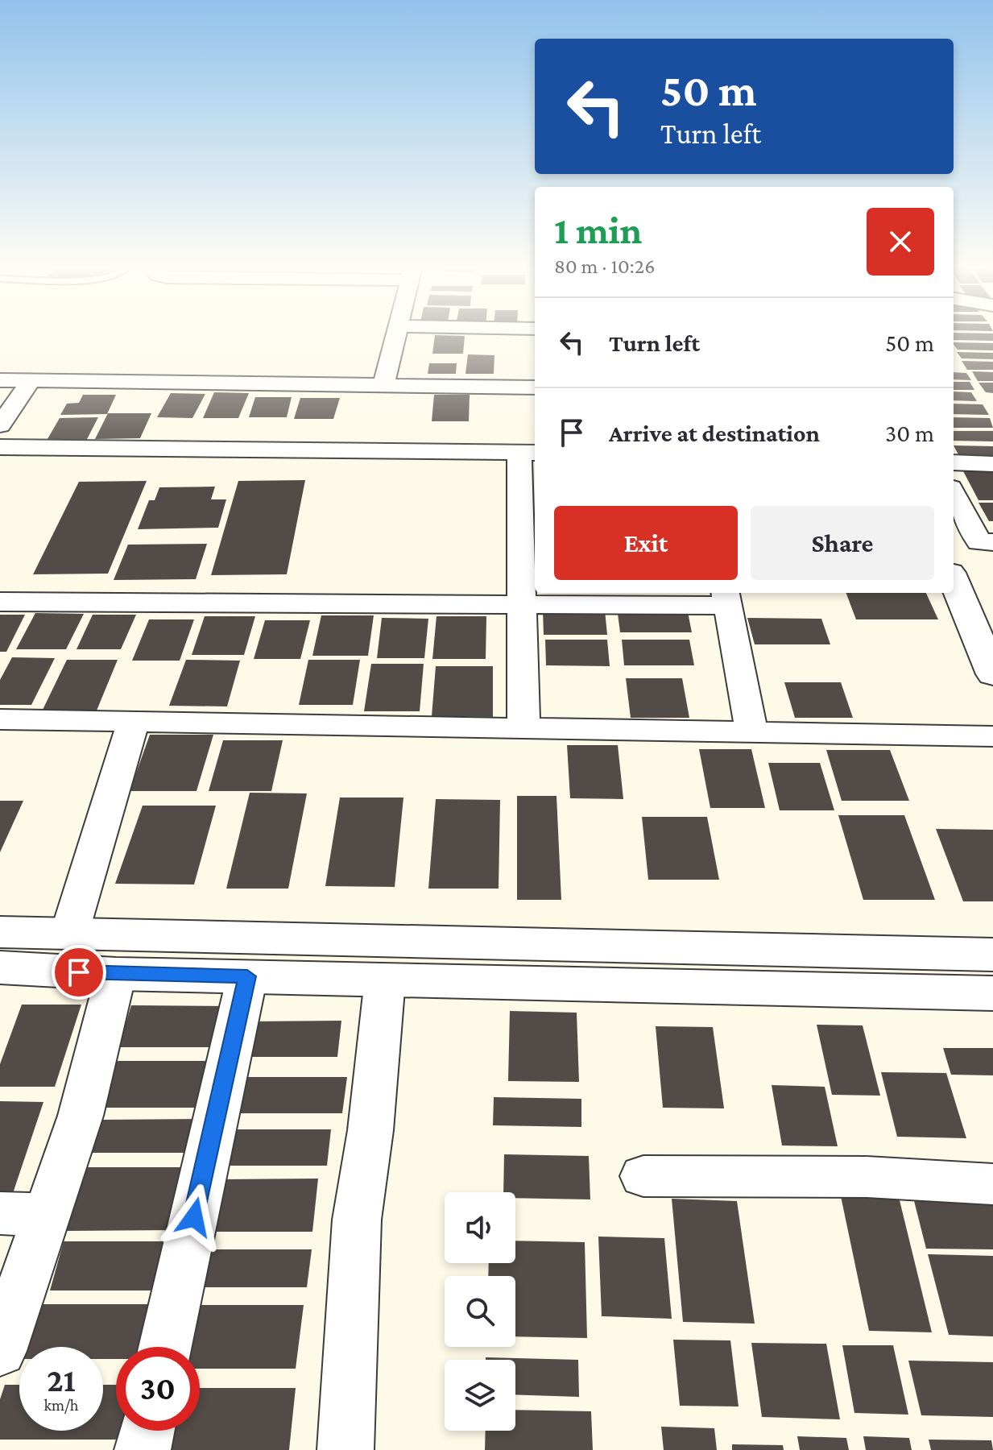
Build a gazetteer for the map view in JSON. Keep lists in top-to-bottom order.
{
  "page": {
    "turn": ["50 m", "Turn left"],
    "heading": ["1 min", "80 m · 10:26"],
    "list": [
      {
        "name": "Turn left",
        "value": "50 m"
      },
      {
        "name": "Arrive at destination",
        "value": "30 m"
      }
    ],
    "buttons": ["Exit", "Share"],
    "speed": "21 km/h",
    "limit": "30"
  }
}
